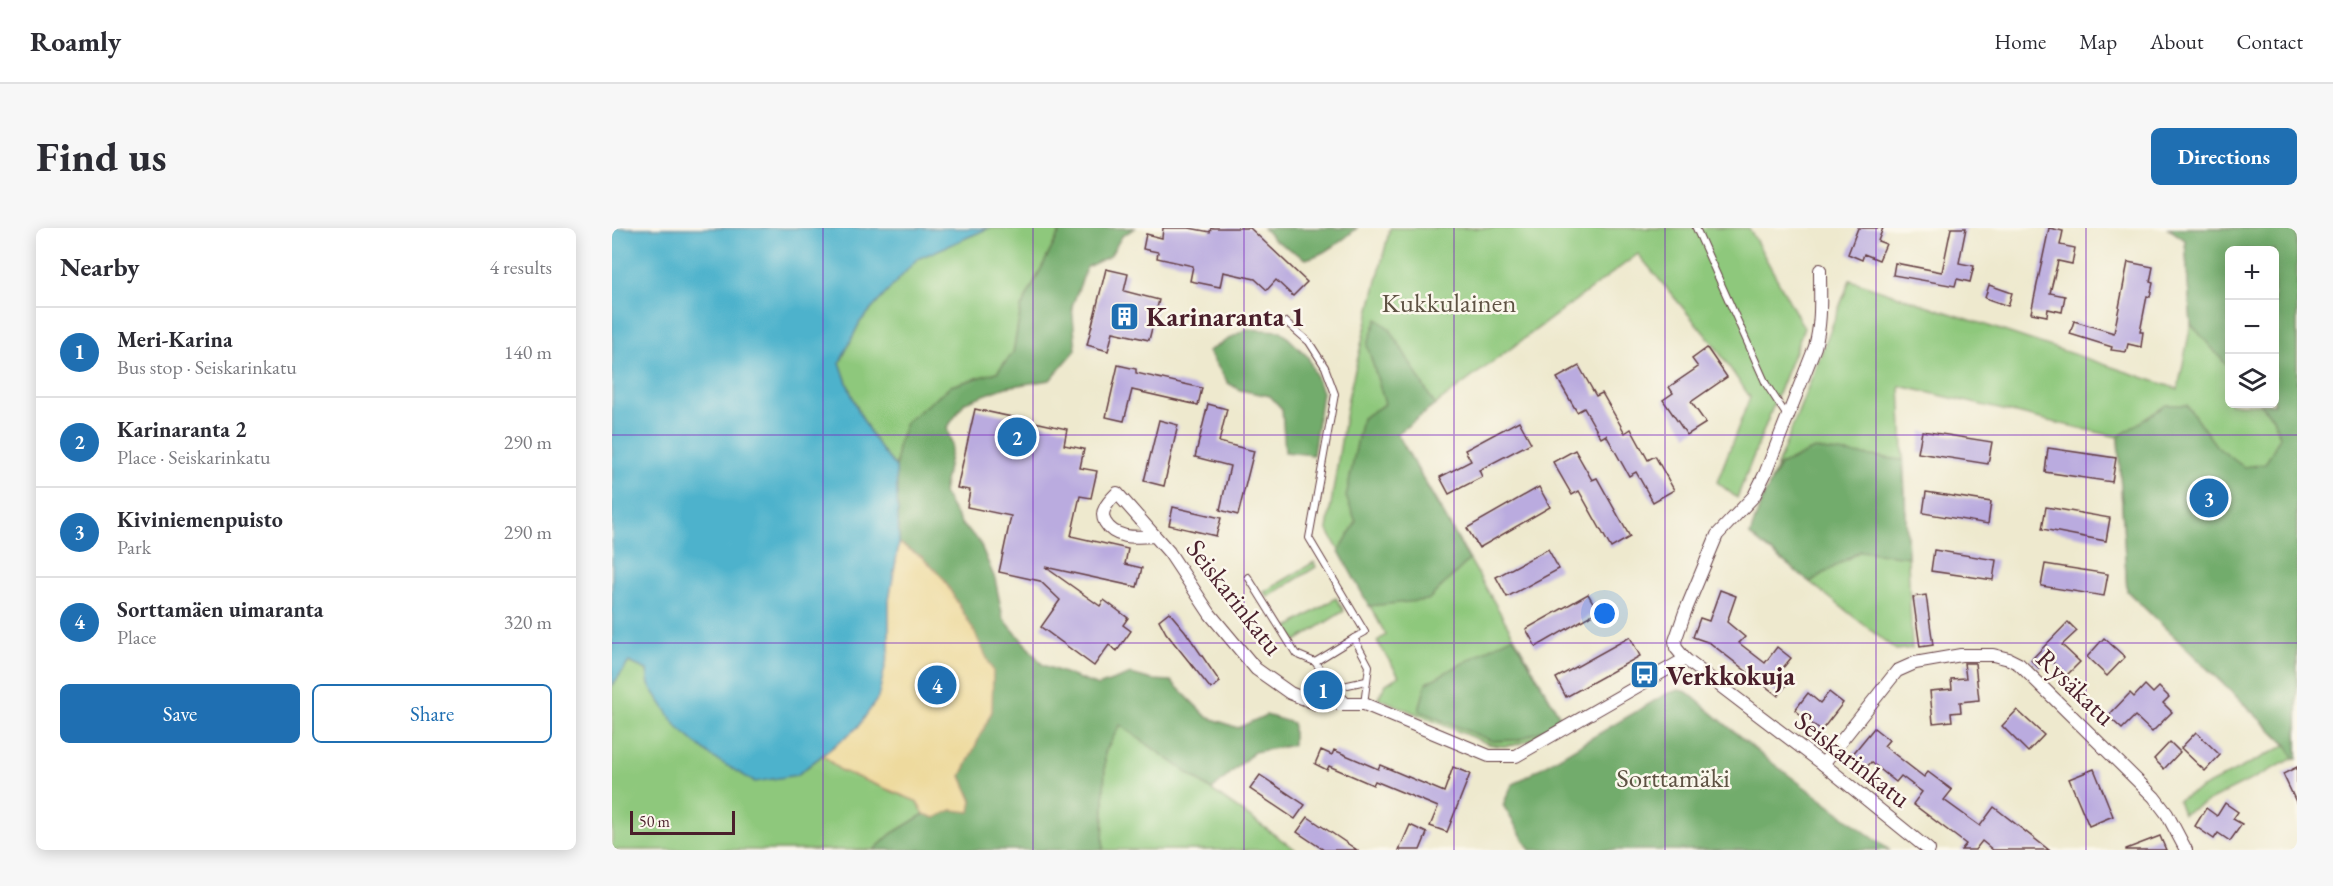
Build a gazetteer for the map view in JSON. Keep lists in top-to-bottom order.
{
  "streets": {
    "street": ["Seiskarinkatu", "Rysäkatu"]
  },
  "crossings": [
    ["Seiskarinkatu", "Rysäkatu"]
  ],
  "parks": ["Kukkulainen", "Sorttamäki"],
  "places": {
    "building": ["Karinaranta 1"],
    "bus stop": ["Verkkokuja"]
  },
  "scale_bar": "50 m",
  "page": {
    "header": "Roamly",
    "nav": [
      "Home",
      "Map",
      "About",
      "Contact"
    ],
    "buttons": [
      "Directions",
      ["Save", "Share"]
    ],
    "title": "Find us",
    "heading": ["Nearby", "4 results"],
    "map_buttons": ["+", "−"],
    "list": [
      {
        "mark": "1",
        "name": "Meri-Karina",
        "note": "Bus stop · Seiskarinkatu",
        "value": "140 m"
      },
      {
        "mark": "2",
        "name": "Karinaranta 2",
        "note": "Place · Seiskarinkatu",
        "value": "290 m"
      },
      {
        "mark": "3",
        "name": "Kiviniemenpuisto",
        "note": "Park",
        "value": "290 m"
      },
      {
        "mark": "4",
        "name": "Sorttamäen uimaranta",
        "note": "Place",
        "value": "320 m"
      }
    ],
    "pins": [
      "2",
      "3",
      "4",
      "1"
    ],
    "scale": "50 m"
  }
}
